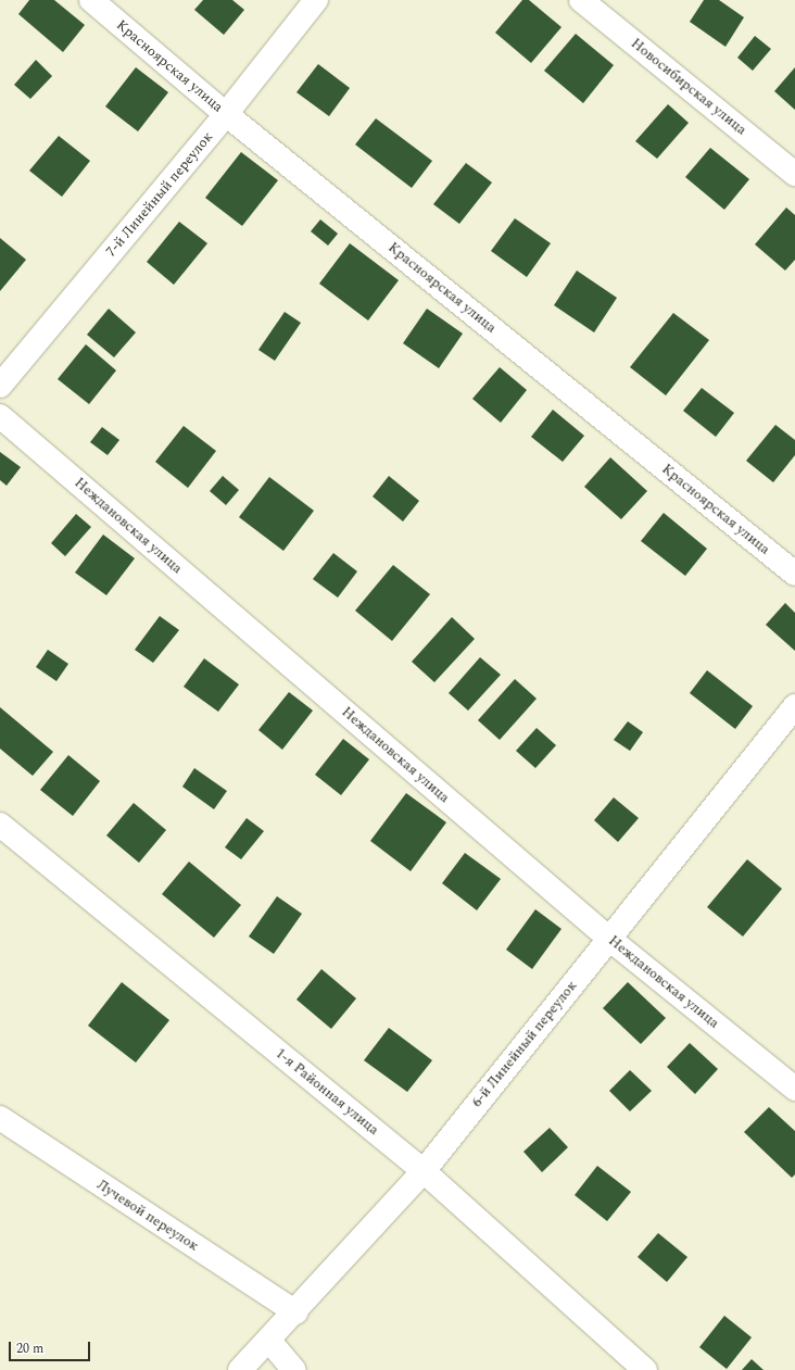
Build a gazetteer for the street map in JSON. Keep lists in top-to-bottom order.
{
  "streets": {
    "street": [
      "Красноярская улица",
      "Новосибирская улица",
      "7-й Линейный переулок",
      "Неждановская улица",
      "6-й Линейный переулок",
      "1-я Районная улица",
      "Лучевой переулок"
    ]
  },
  "crossings": [
    ["Красноярская улица", "7-й Линейный переулок"],
    ["Неждановская улица", "6-й Линейный переулок"],
    ["6-й Линейный переулок", "1-я Районная улица"],
    ["6-й Линейный переулок", "Лучевой переулок"]
  ],
  "scale_bar": "20 m"
}
